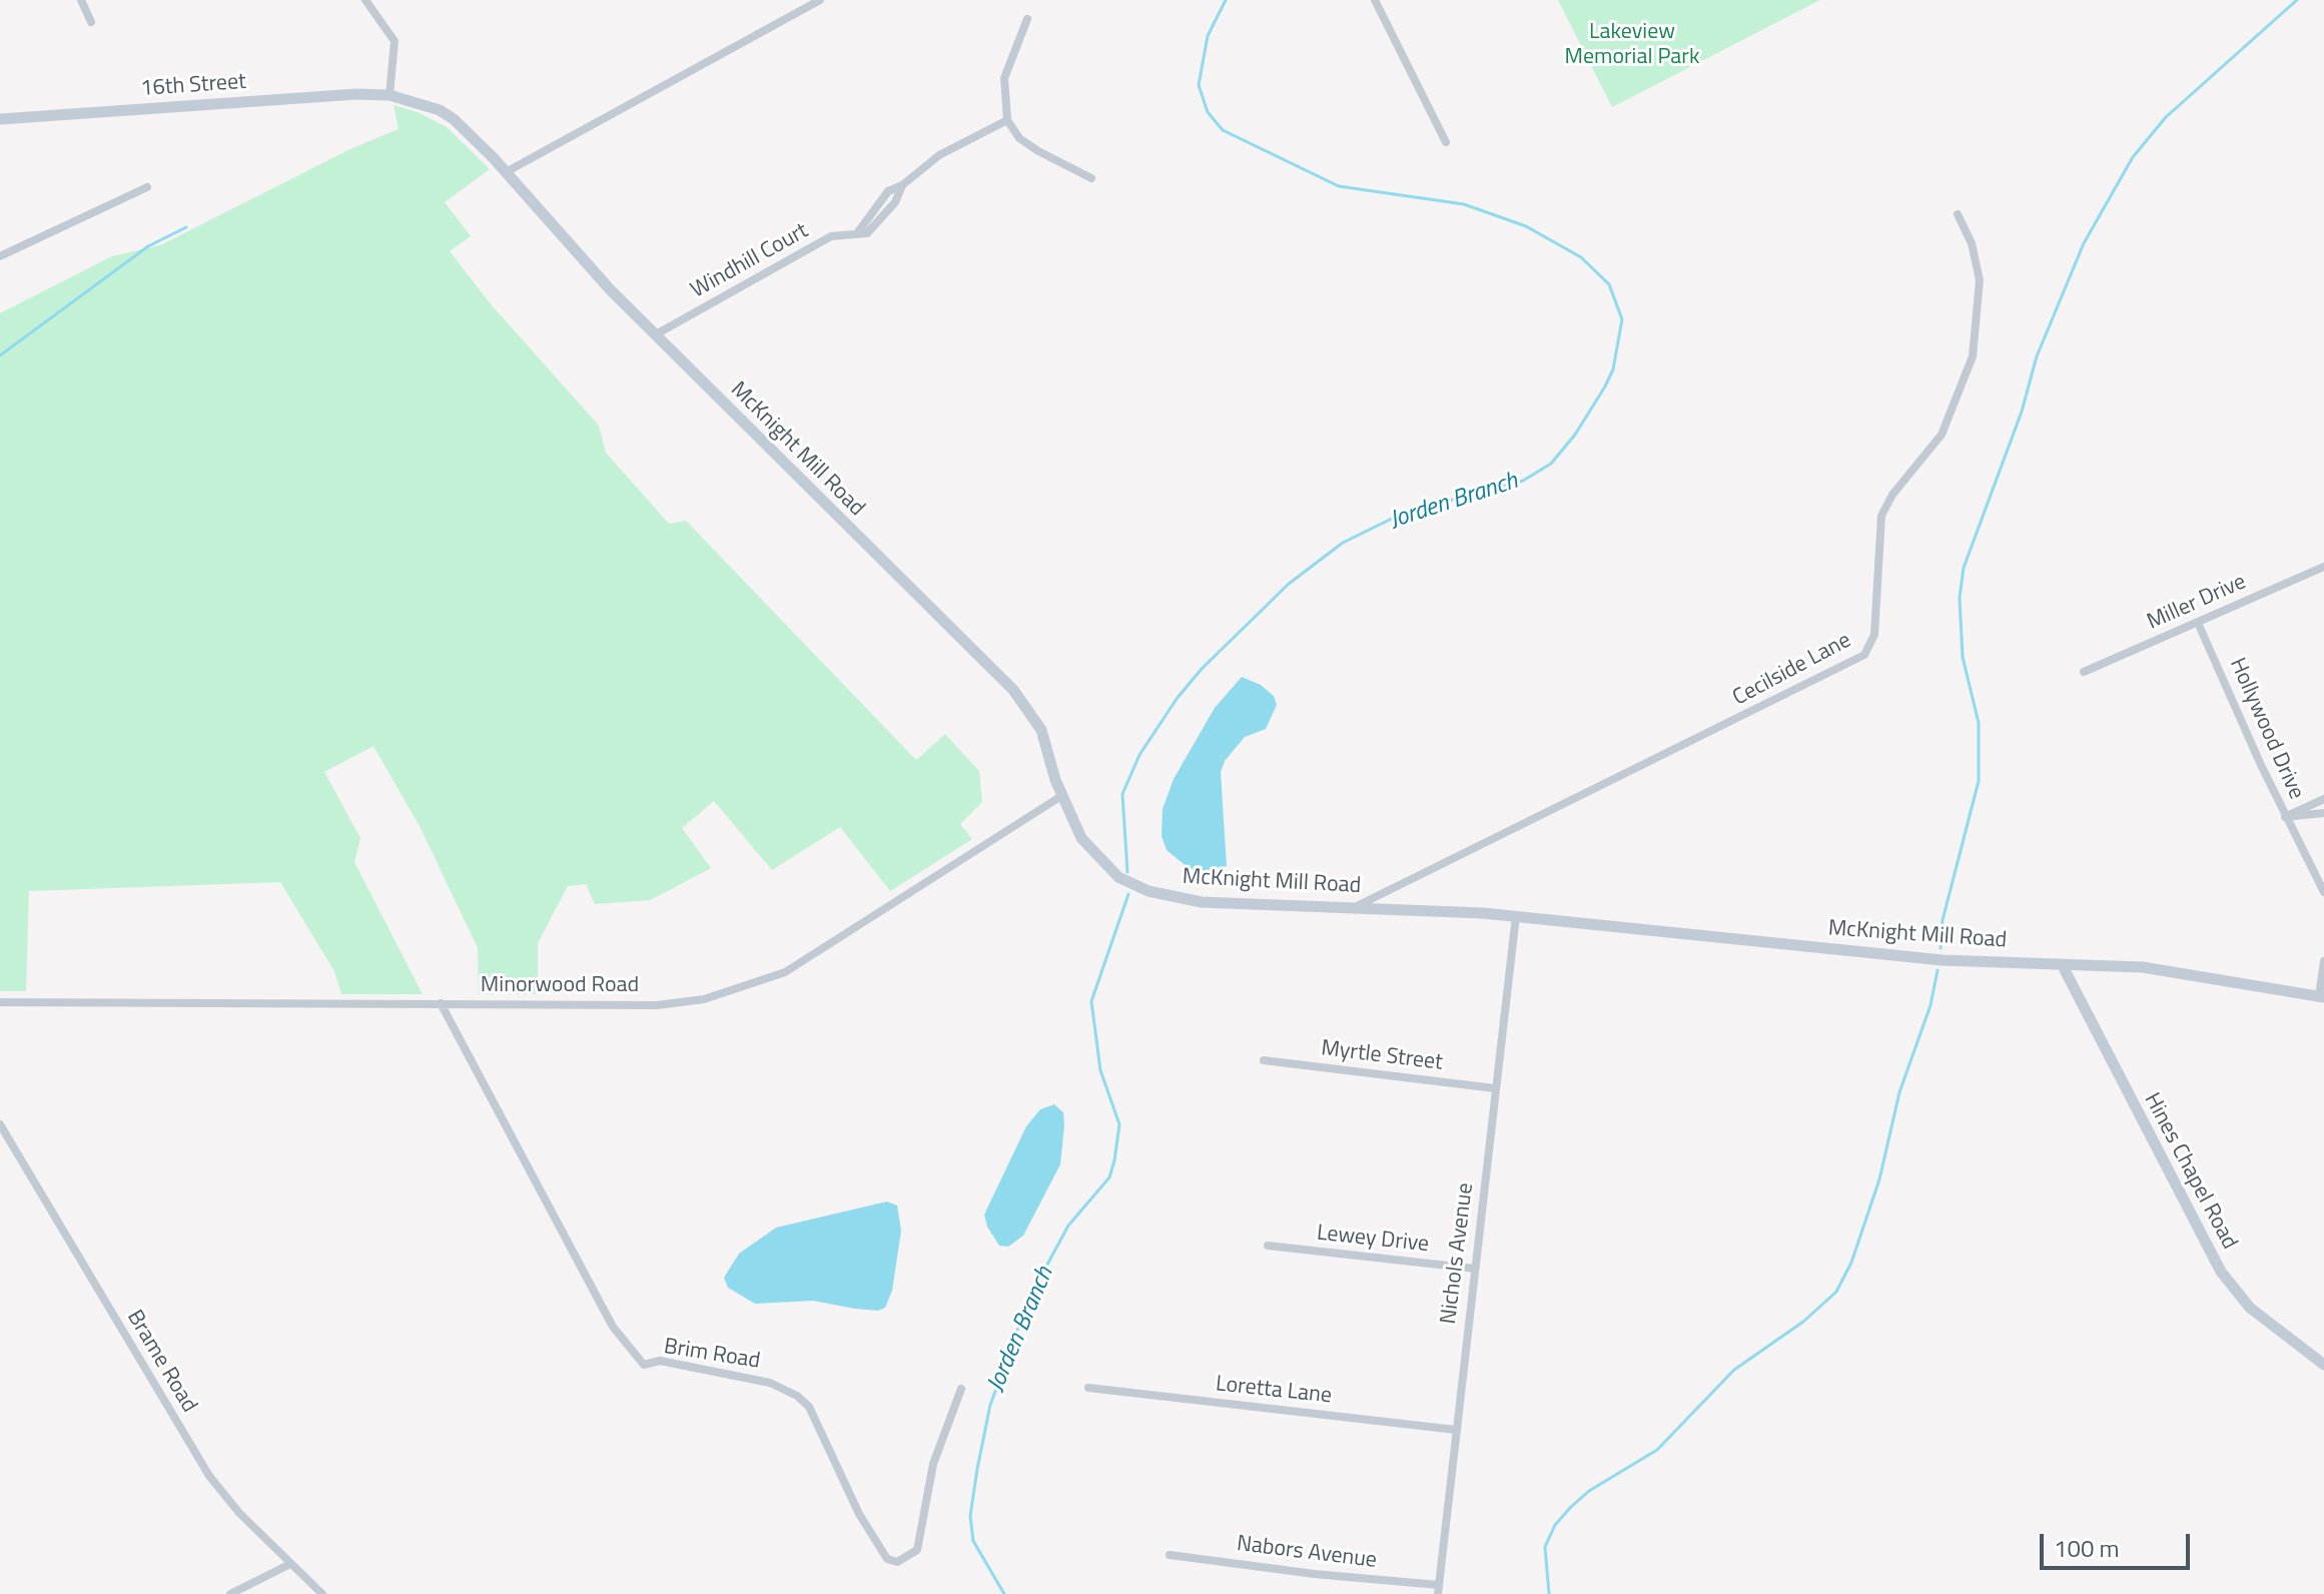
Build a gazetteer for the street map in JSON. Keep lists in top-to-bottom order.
{
  "streets": {
    "street": [
      "16th Street",
      "Windhill Court",
      "McKnight Mill Road",
      "Miller Drive",
      "Cecilside Lane",
      "Hollywood Drive",
      "Minorwood Road",
      "Myrtle Street",
      "Hines Chapel Road",
      "Lewey Drive",
      "Nichols Avenue",
      "Brim Road",
      "Brame Road",
      "Loretta Lane",
      "Nabors Avenue"
    ]
  },
  "crossings": [
    ["16th Street", "McKnight Mill Road"],
    ["Windhill Court", "McKnight Mill Road"],
    ["McKnight Mill Road", "Cecilside Lane"],
    ["McKnight Mill Road", "Minorwood Road"],
    ["McKnight Mill Road", "Hines Chapel Road"],
    ["McKnight Mill Road", "Nichols Avenue"],
    ["Miller Drive", "Hollywood Drive"],
    ["Minorwood Road", "Brim Road"],
    ["Myrtle Street", "Nichols Avenue"],
    ["Lewey Drive", "Nichols Avenue"],
    ["Nichols Avenue", "Loretta Lane"],
    ["Nichols Avenue", "Nabors Avenue"]
  ],
  "water": ["Jorden Branch"],
  "parks": ["Lakeview Memorial Park"],
  "scale_bar": "100 m"
}
